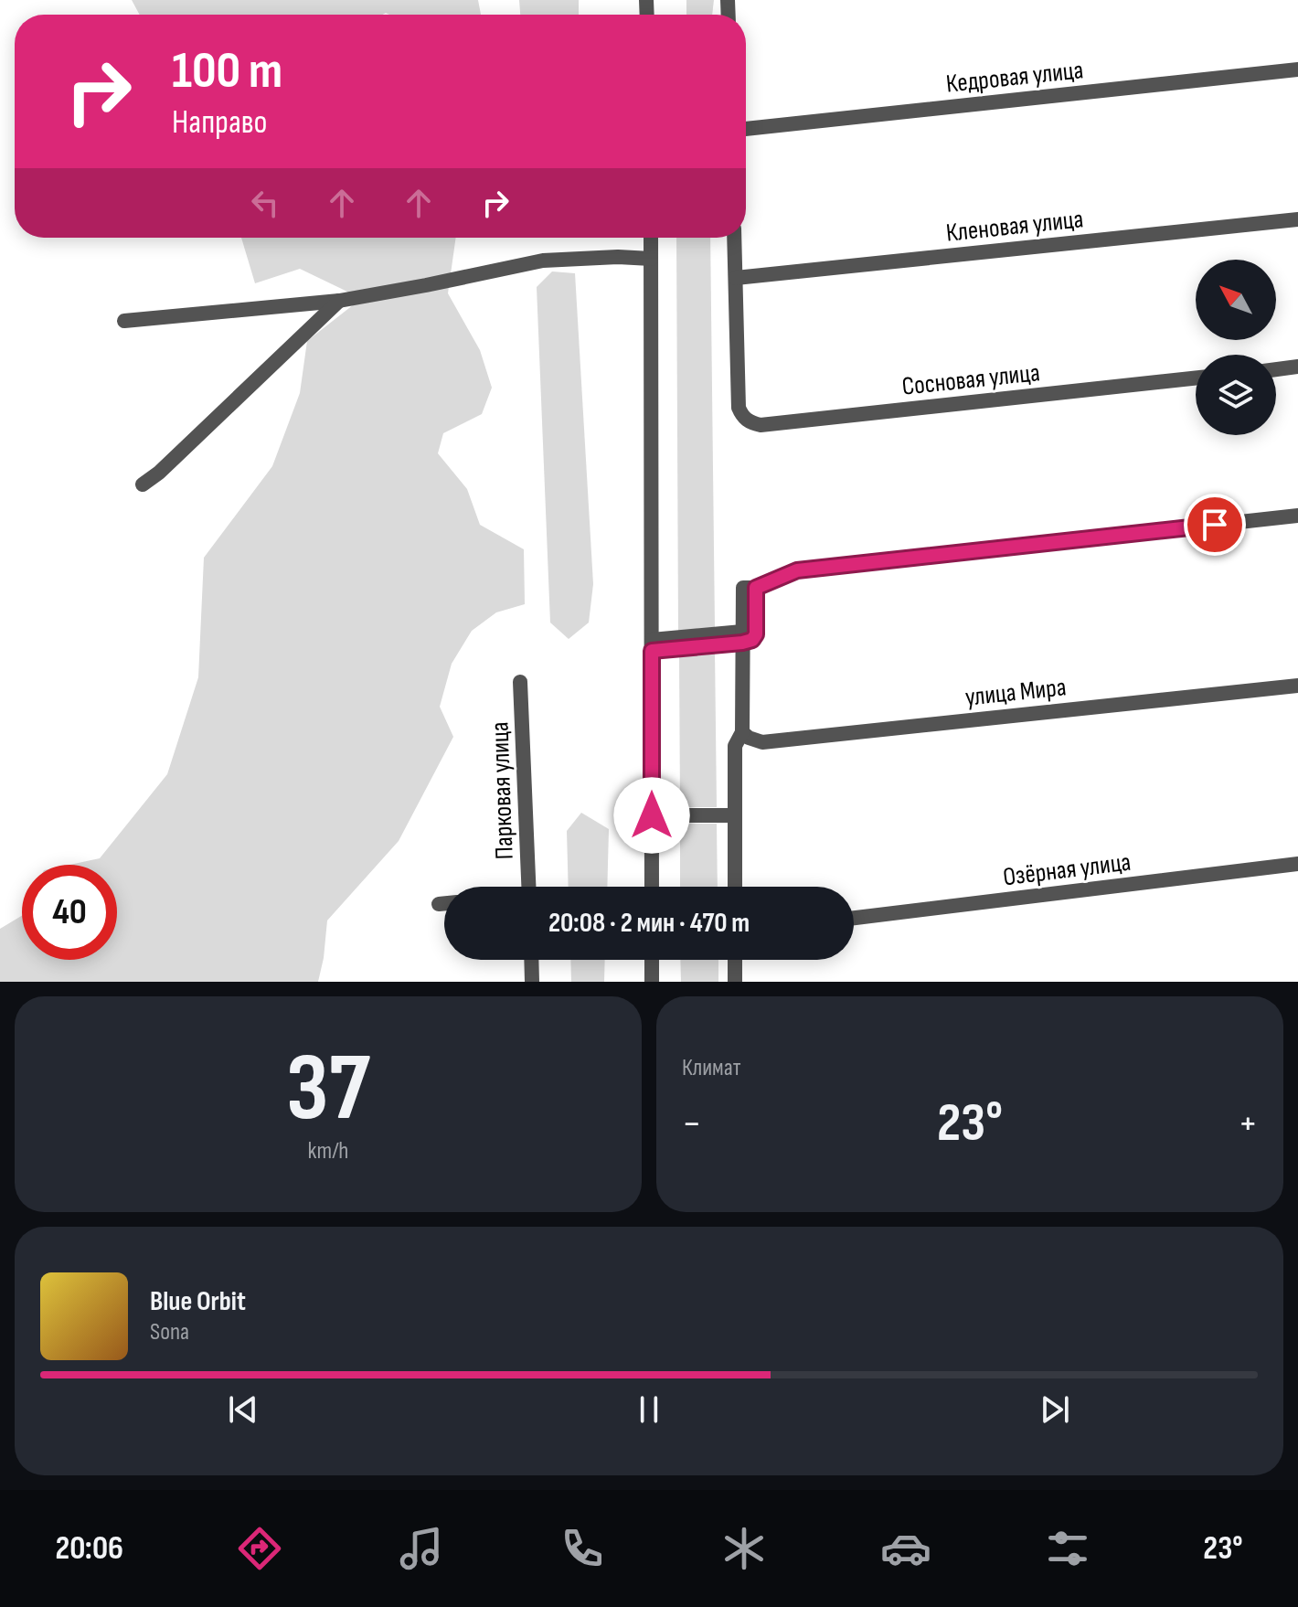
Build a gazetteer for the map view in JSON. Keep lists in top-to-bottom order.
{
  "streets": {
    "street": [
      "Кедровая улица",
      "Кленовая улица",
      "Сосновая улица",
      "улица Мира",
      "Парковая улица",
      "Озёрная улица"
    ]
  },
  "crossings": [
    ["Кленовая улица", "Сосновая улица"]
  ],
  "north": "top left",
  "page": {
    "turn": ["100 m", "Направо"],
    "limit": "40",
    "trip": "20:08 · 2 мин · 470 m",
    "tile": [
      ["37", "km/h"],
      "Климат"
    ],
    "heat": ["−", "23°", "+"],
    "song": ["Blue Orbit", "Sona"],
    "tabs": ["20:06", "23°"]
  }
}
